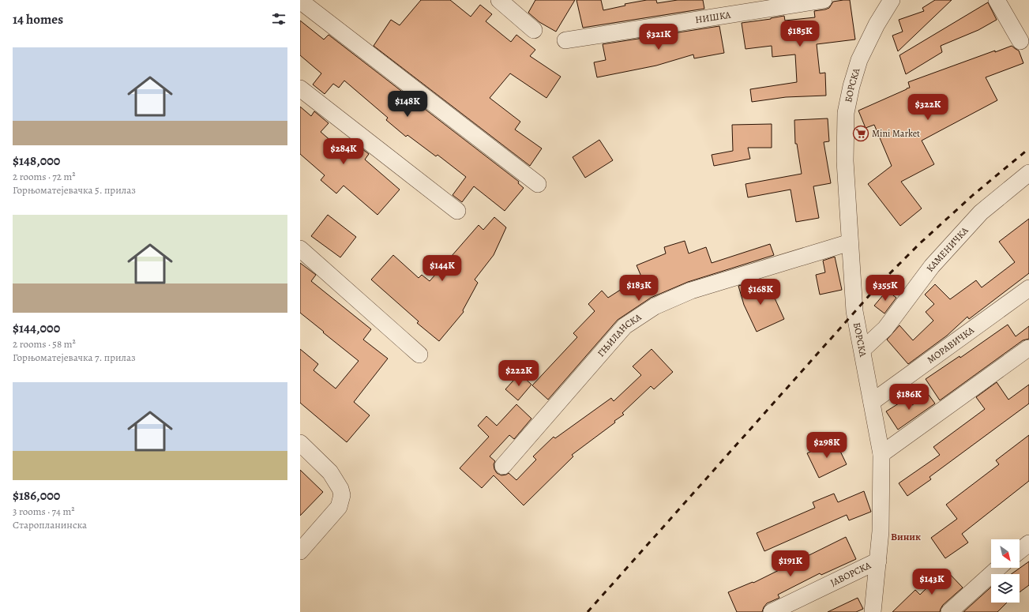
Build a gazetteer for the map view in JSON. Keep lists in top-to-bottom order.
{
  "streets": {
    "street": [
      "НИШКА",
      "БОРСКА",
      "КАМЕНИЧКА",
      "ГЊИЛАНСКА",
      "МОРАВИЧКА",
      "ЈАВОРСКА"
    ]
  },
  "crossings": [
    ["БОРСКА", "КАМЕНИЧКА"],
    ["БОРСКА", "ГЊИЛАНСКА"],
    ["БОРСКА", "МОРАВИЧКА"],
    ["БОРСКА", "ЈАВОРСКА"]
  ],
  "districts": ["Виник"],
  "places": {
    "supermarket": ["Mini Market"]
  },
  "north": "bottom right",
  "page": {
    "heading": "14 homes",
    "price": [
      "$185K",
      "$321K",
      "$148K",
      "$322K",
      "$284K",
      "$144K",
      "$183K",
      "$355K",
      "$168K",
      "$222K",
      "$186K",
      "$298K",
      "$191K",
      "$143K"
    ],
    "list": [
      {
        "name": "$148,000",
        "note": "2 rooms · 72 m² · Горњоматејевачка 5. прилаз"
      },
      {
        "name": "$144,000",
        "note": "2 rooms · 58 m² · Горњоматејевачка 7. прилаз"
      },
      {
        "name": "$186,000",
        "note": "3 rooms · 74 m² · Старопланинска"
      }
    ]
  }
}
